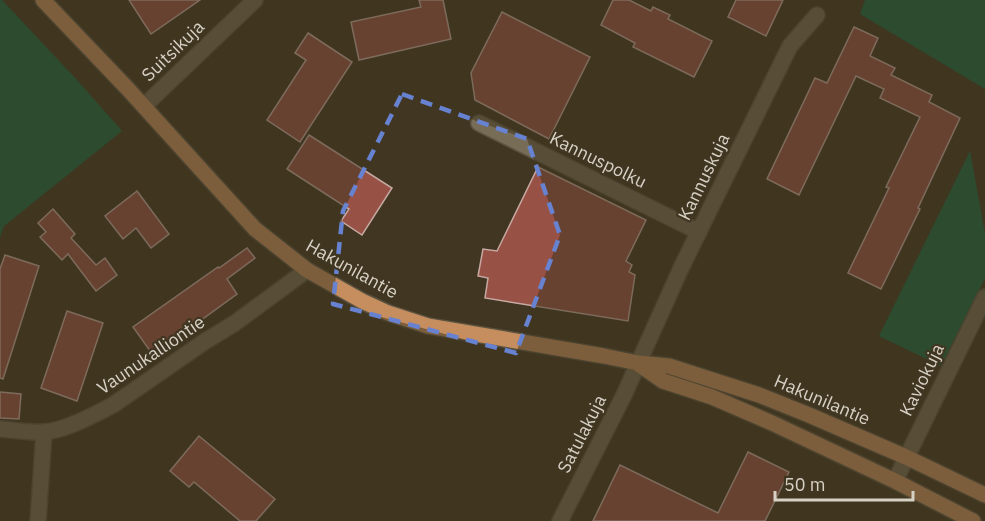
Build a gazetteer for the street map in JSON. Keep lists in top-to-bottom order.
{
  "streets": {
    "main road": ["Hakunilantie"],
    "street": [
      "Suitsikuja",
      "Kannuspolku",
      "Kannuskuja",
      "Vaunukalliontie",
      "Kaviokuja",
      "Satulakuja"
    ]
  },
  "crossings": [
    ["Suitsikuja", "Hakunilantie"],
    ["Kannuspolku", "Kannuskuja"],
    ["Kannuskuja", "Hakunilantie"],
    ["Kannuskuja", "Satulakuja"],
    ["Hakunilantie", "Vaunukalliontie"],
    ["Hakunilantie", "Kaviokuja"],
    ["Hakunilantie", "Satulakuja"]
  ],
  "scale_bar": "50 m"
}
